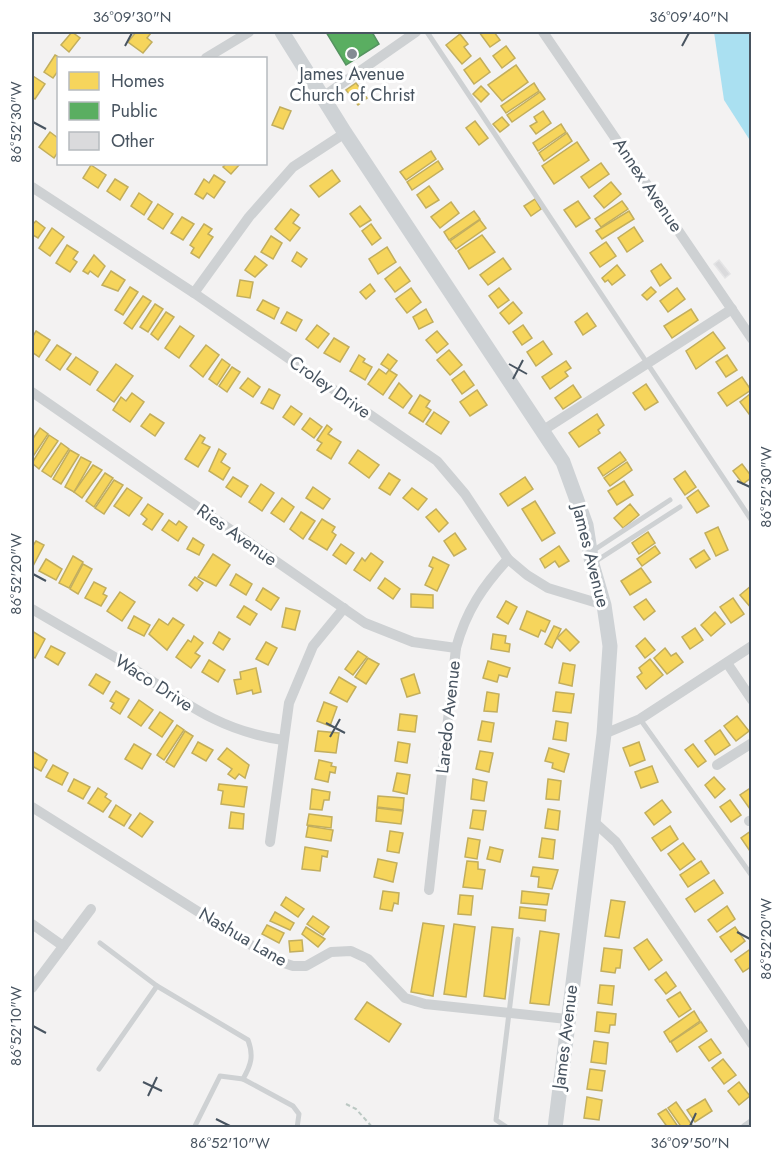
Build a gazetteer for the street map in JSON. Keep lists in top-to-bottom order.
{
  "streets": {
    "street": [
      "Annex Avenue",
      "Croley Drive",
      "Ries Avenue",
      "James Avenue",
      "Waco Drive",
      "Laredo Avenue",
      "Nashua Lane"
    ]
  },
  "crossings": [
    ["Croley Drive", "James Avenue"],
    ["Croley Drive", "Laredo Avenue"],
    ["Ries Avenue", "Laredo Avenue"],
    ["James Avenue", "Nashua Lane"]
  ],
  "places": ["James Avenue Church of Christ"],
  "legend": ["Homes", "Public", "Other"],
  "coordinates": [
    "36°09'30\"N",
    "36°09'40\"N",
    "86°52'30\"W",
    "86°52'20\"W",
    "86°52'10\"W",
    "36°09'50\"N"
  ]
}
